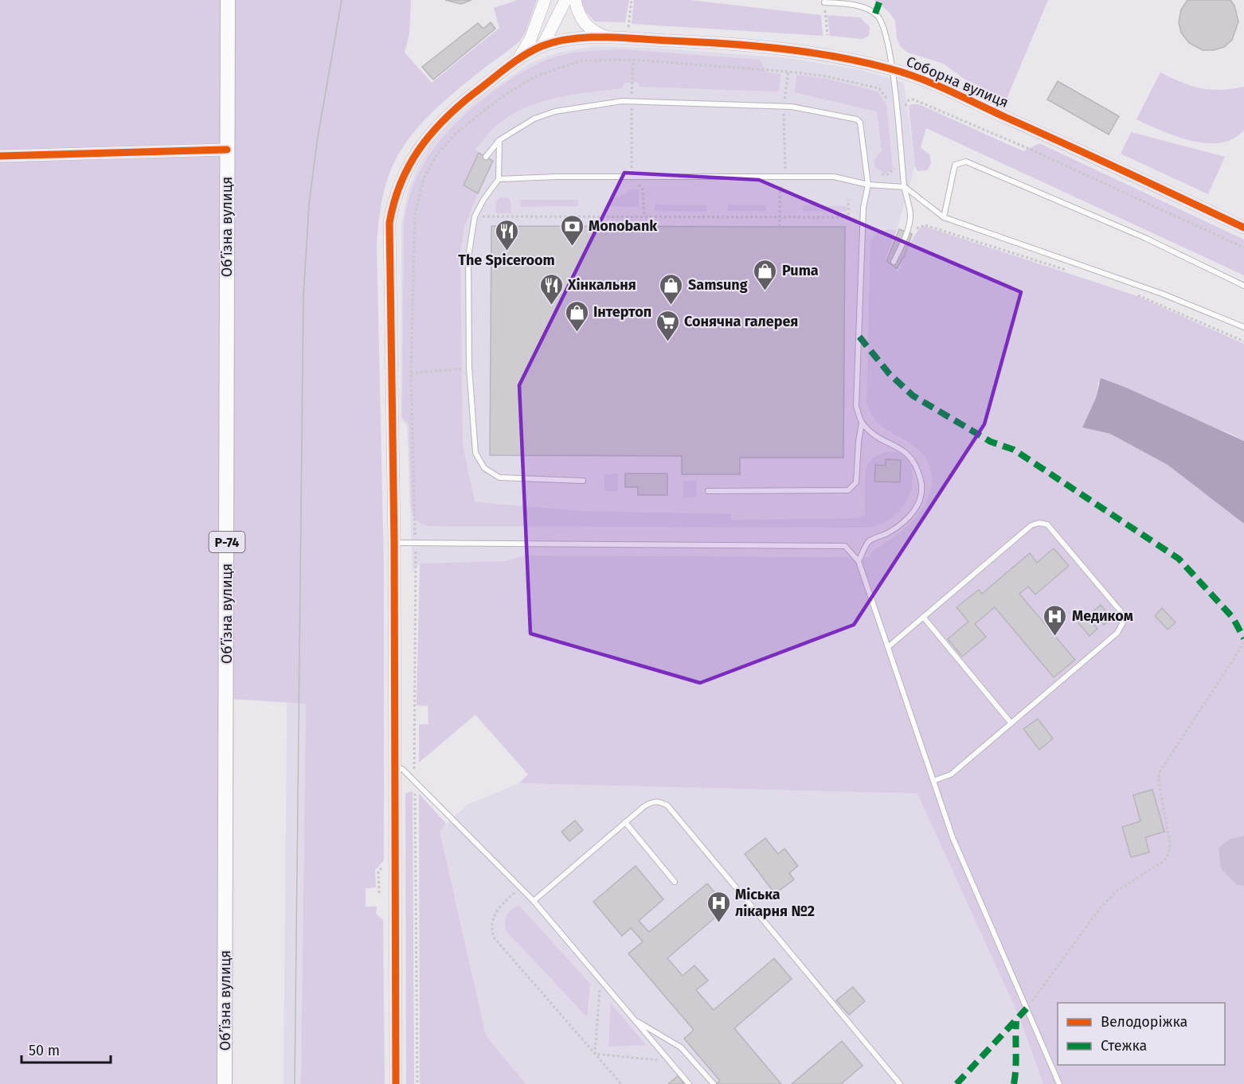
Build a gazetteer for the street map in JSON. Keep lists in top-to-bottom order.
{
  "streets": {
    "main road": ["Обʼїзна вулиця", "Р-74"],
    "street": ["Соборна вулиця"]
  },
  "places": {
    "bank": ["Monobank"],
    "restaurant": ["The Spiceroom", "Хінкальня"],
    "shop": ["Puma", "Samsung", "Інтертоп"],
    "supermarket": ["Сонячна галерея"],
    "hospital": ["Медиком", "Міська лікарня №2"]
  },
  "legend": ["Велодоріжка", "Стежка"],
  "scale_bar": "50 m"
}
